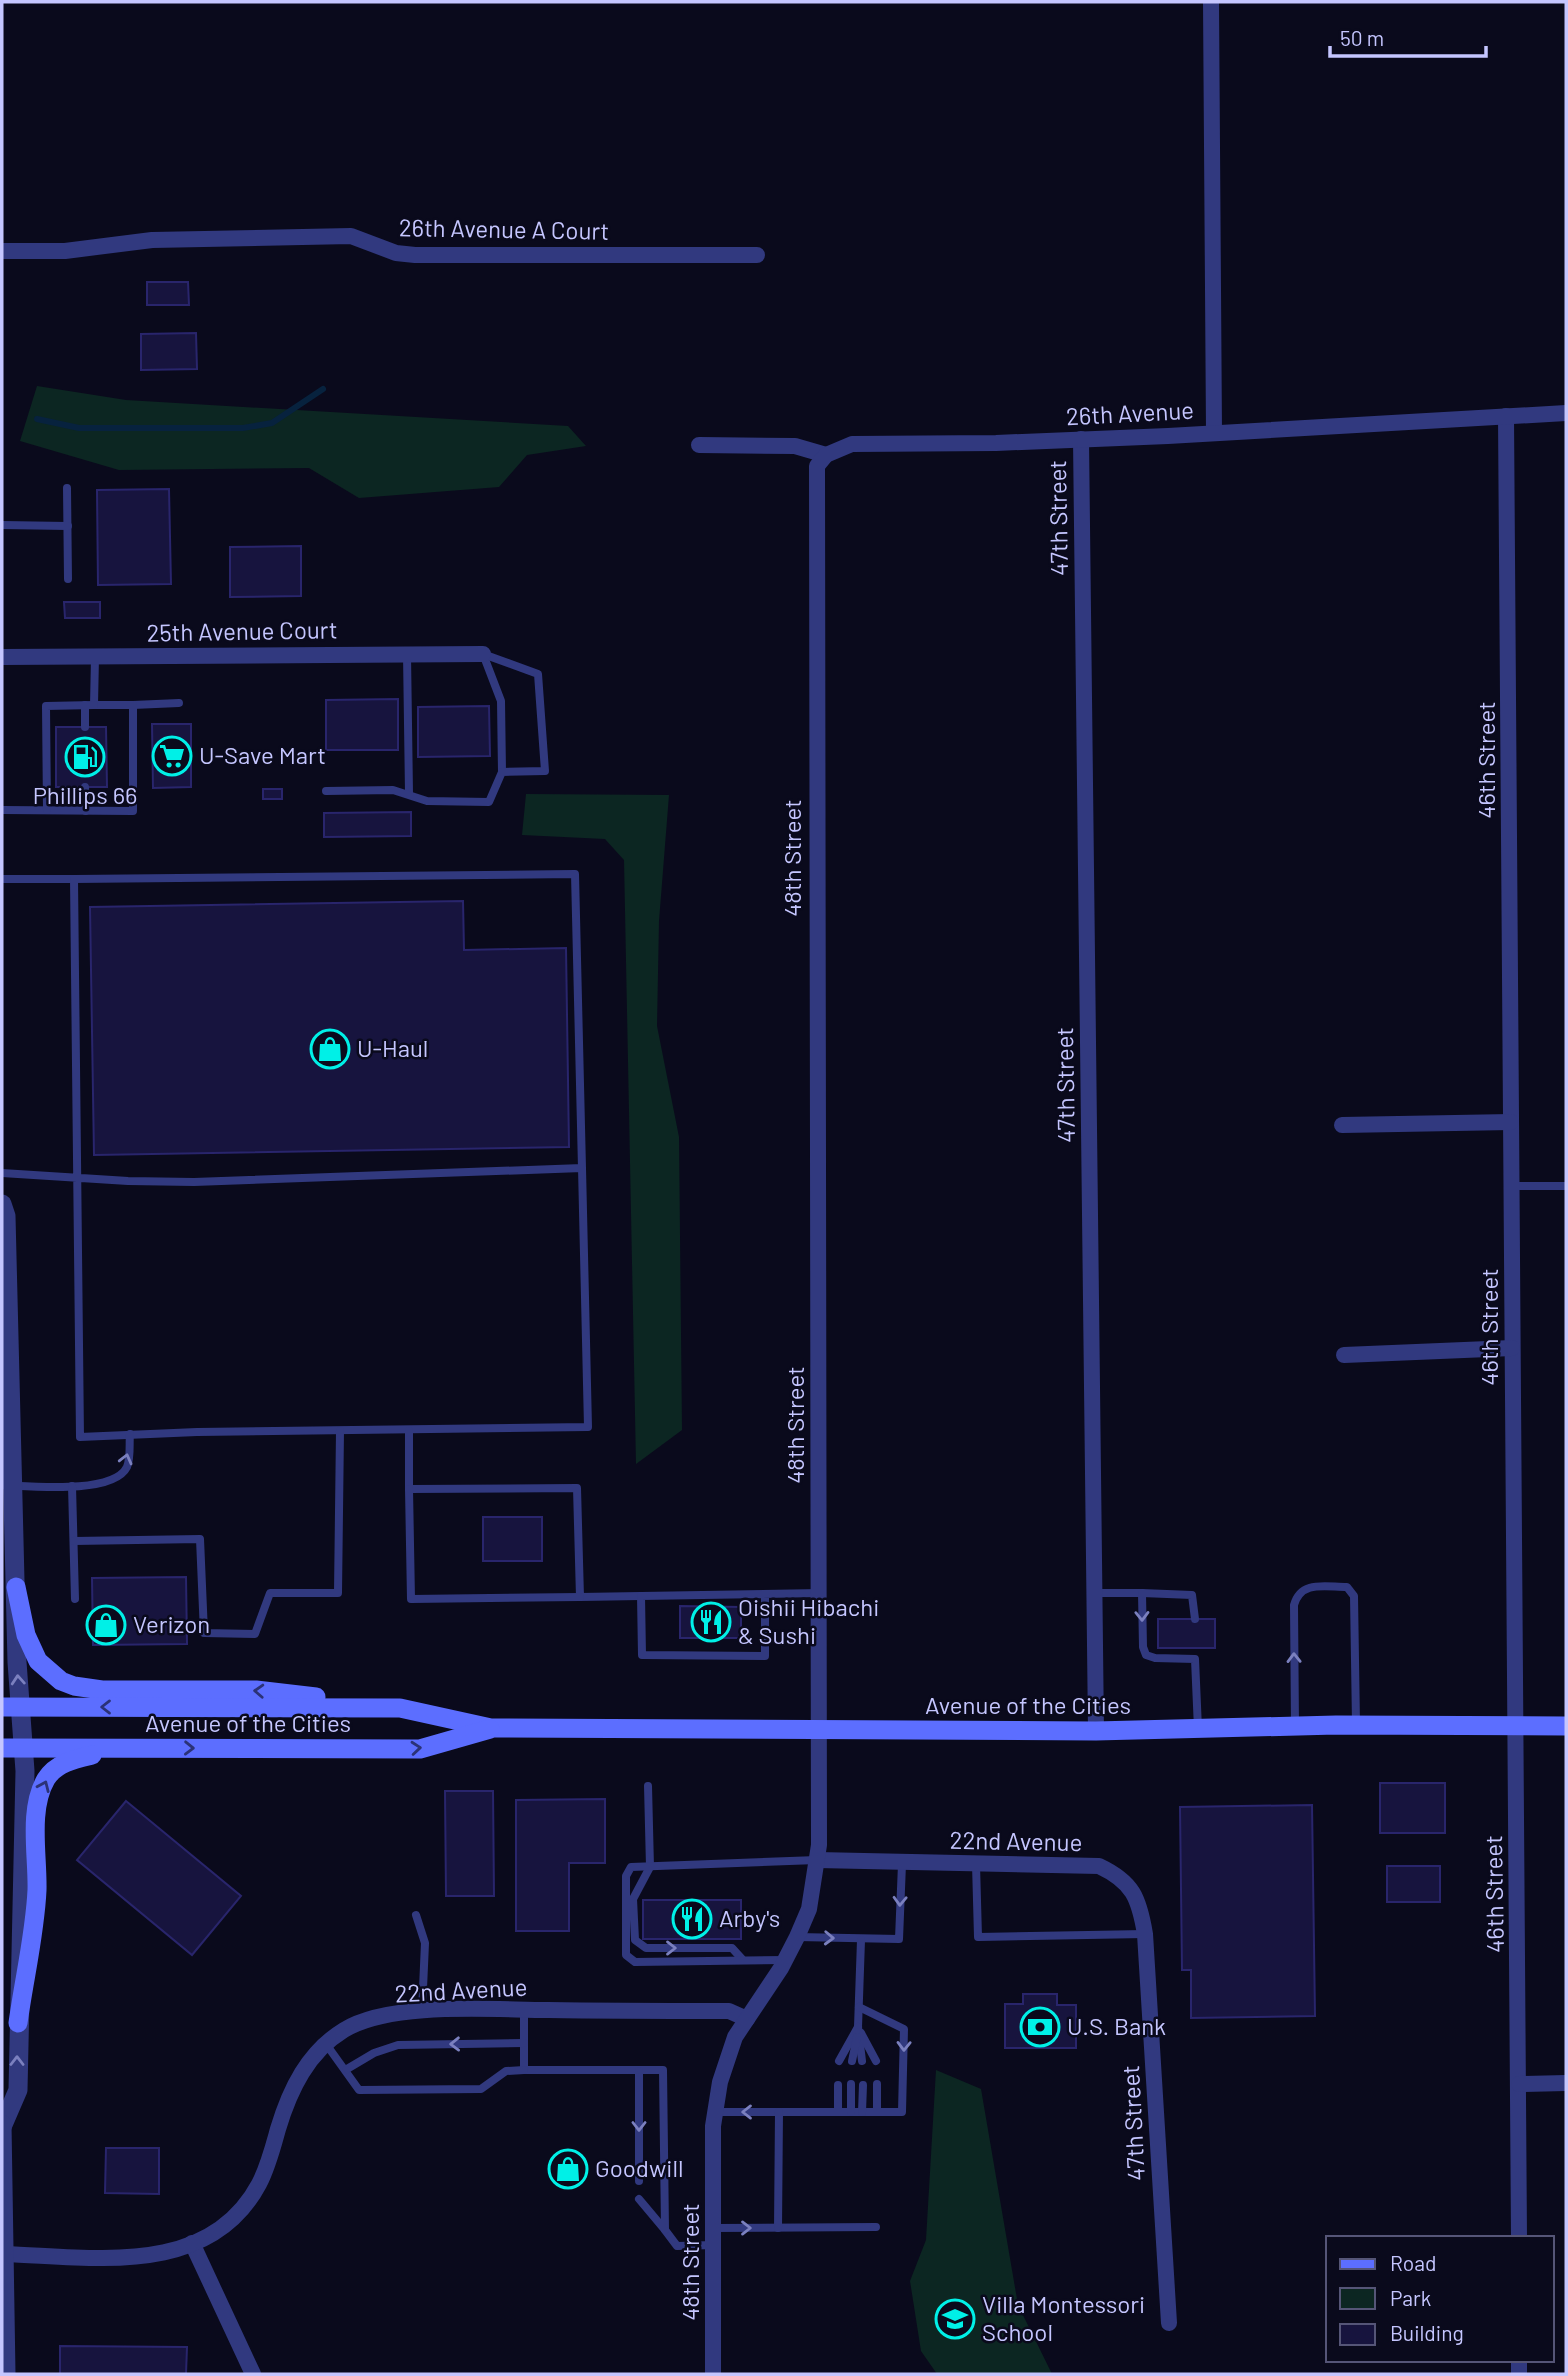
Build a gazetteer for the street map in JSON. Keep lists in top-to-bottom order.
{
  "streets": {
    "main road": ["Avenue of the Cities"],
    "street": [
      "26th Avenue A Court",
      "26th Avenue",
      "47th Street",
      "25th Avenue Court",
      "46th Street",
      "48th Street",
      "22nd Avenue"
    ]
  },
  "crossings": [
    ["26th Avenue", "47th Street"],
    ["26th Avenue", "46th Street"],
    ["26th Avenue", "48th Street"],
    ["47th Street", "Avenue of the Cities"],
    ["47th Street", "22nd Avenue"],
    ["46th Street", "Avenue of the Cities"],
    ["48th Street", "Avenue of the Cities"],
    ["48th Street", "22nd Avenue"]
  ],
  "places": {
    "supermarket": ["U-Save Mart"],
    "fuel station": ["Phillips 66"],
    "shop": ["U-Haul", "Verizon", "Goodwill"],
    "restaurant": ["Oishii Hibachi & Sushi", "Arby's"],
    "bank": ["U.S. Bank"],
    "school or university": ["Villa Montessori School"]
  },
  "legend": ["Road", "Park", "Building"],
  "scale_bar": "50 m"
}
